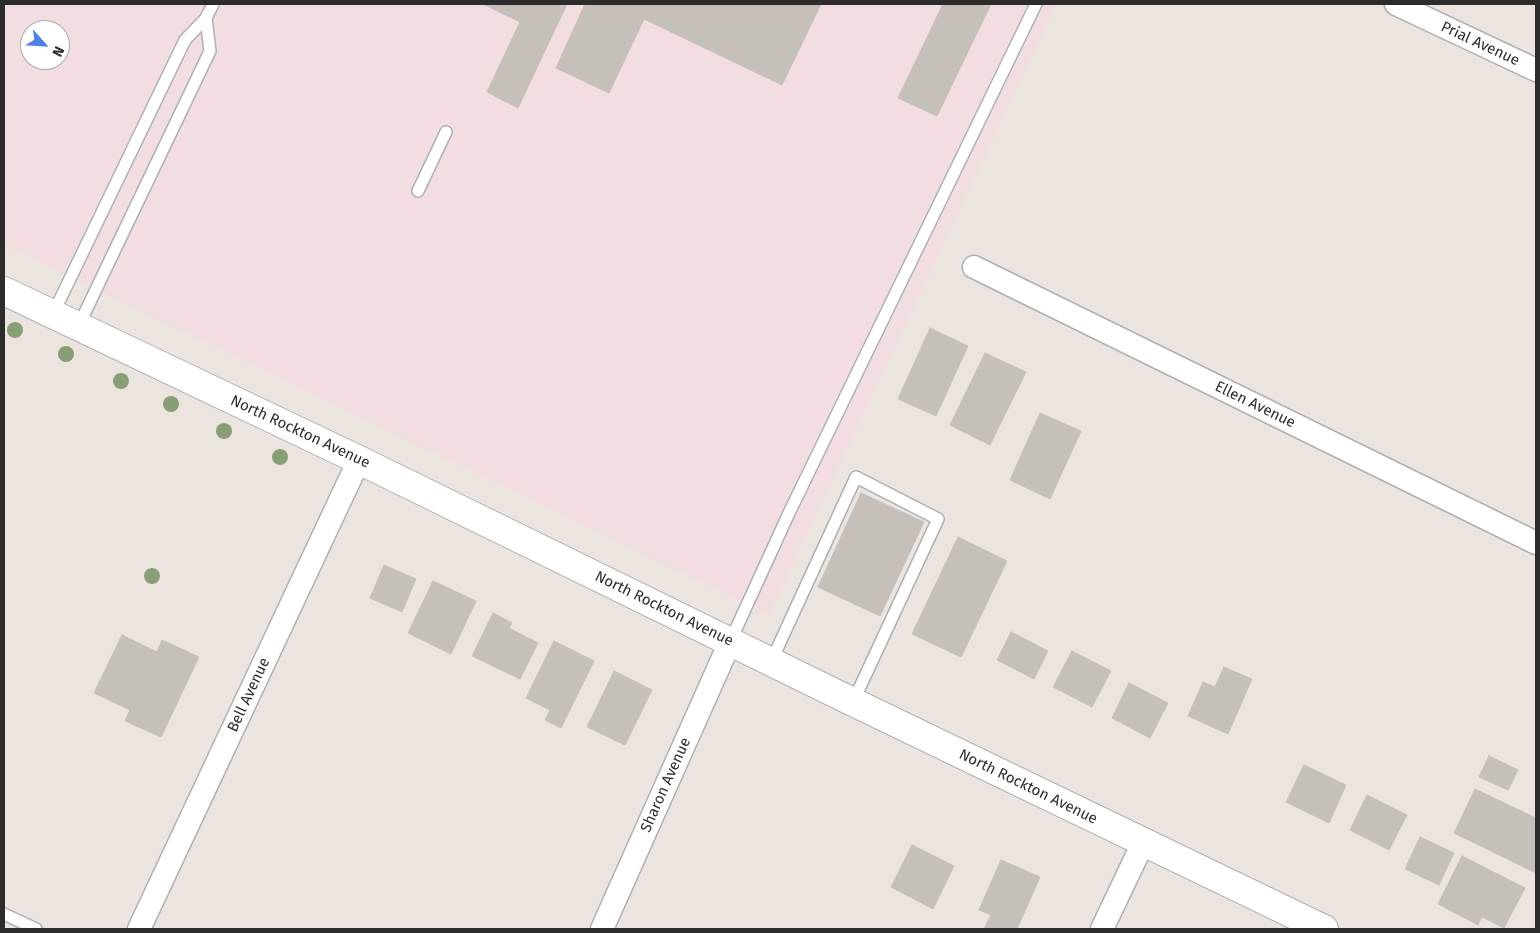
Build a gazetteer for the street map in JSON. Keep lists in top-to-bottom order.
{
  "streets": {
    "main road": ["North Rockton Avenue"],
    "street": [
      "Prial Avenue",
      "Ellen Avenue",
      "Bell Avenue",
      "Sharon Avenue"
    ]
  },
  "crossings": [
    ["North Rockton Avenue", "Bell Avenue"],
    ["North Rockton Avenue", "Sharon Avenue"]
  ],
  "north": "bottom right"
}
